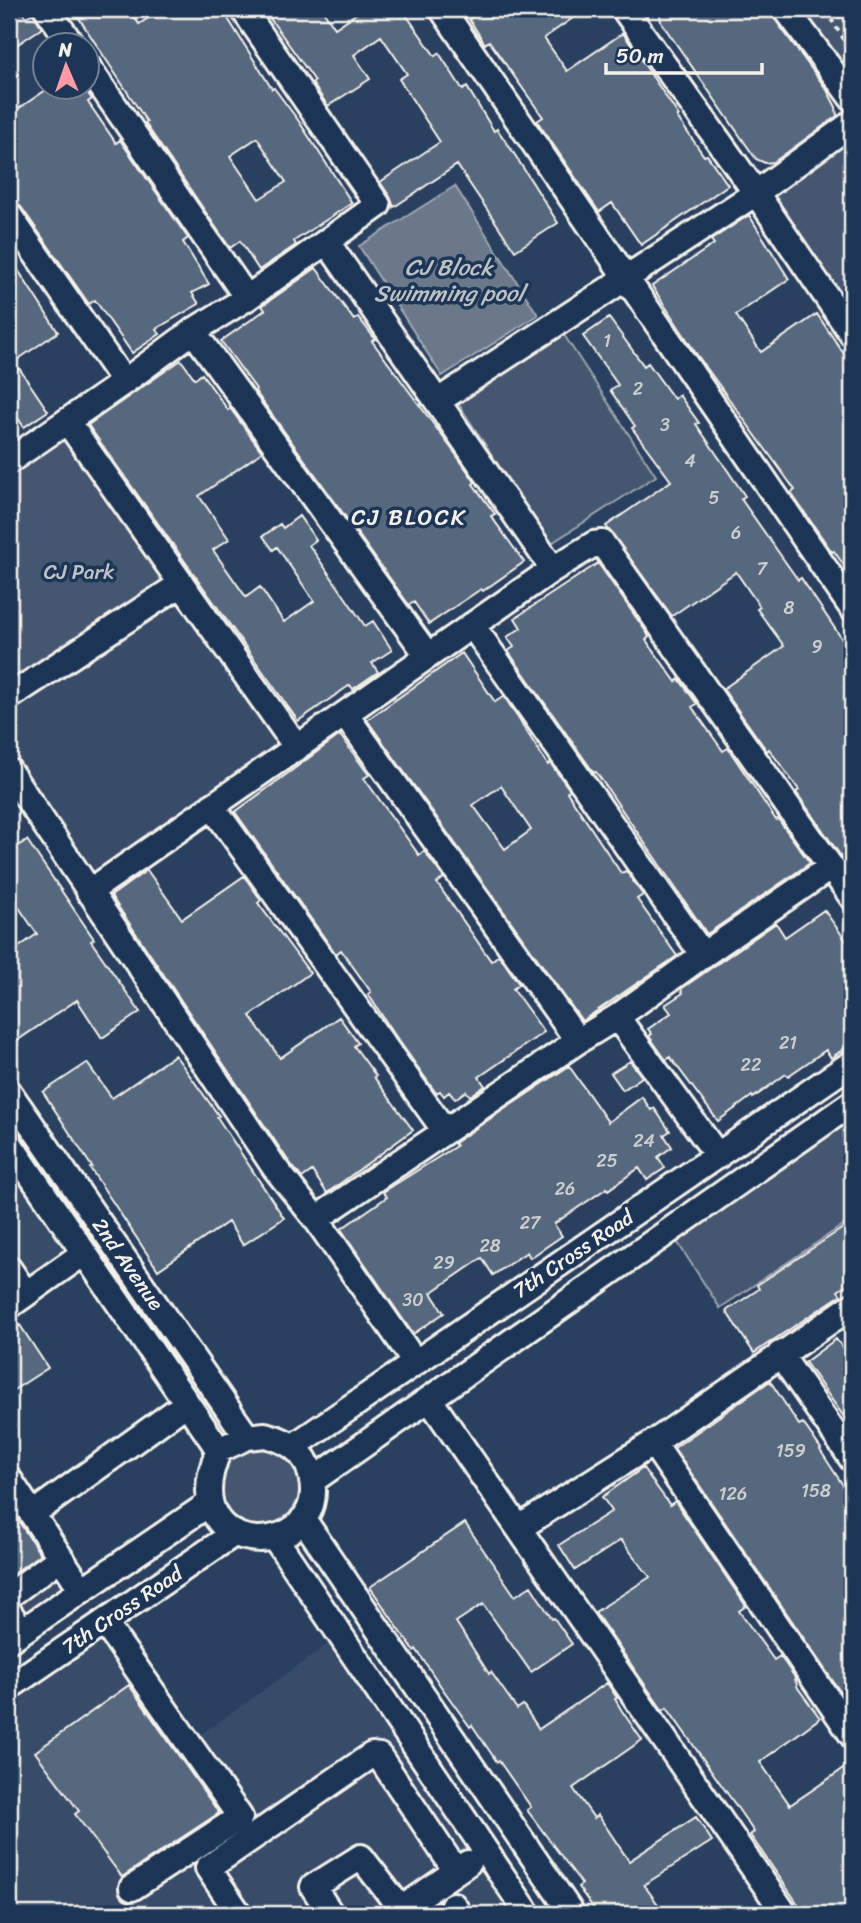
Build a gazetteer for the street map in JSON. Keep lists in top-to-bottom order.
{
  "streets": {
    "street": ["7th Cross Road", "2nd Avenue"]
  },
  "crossings": [
    ["7th Cross Road", "2nd Avenue"]
  ],
  "districts": ["CJ BLOCK"],
  "water": ["CJ Block Swimming pool"],
  "parks": ["CJ Park"],
  "house_numbers": [
    "1",
    "2",
    "3",
    "4",
    "5",
    "6",
    "7",
    "8",
    "9",
    "21",
    "22",
    "24",
    "25",
    "26",
    "27",
    "28",
    "29",
    "30",
    "159",
    "158",
    "126"
  ],
  "scale_bar": "50 m",
  "north": "top"
}
